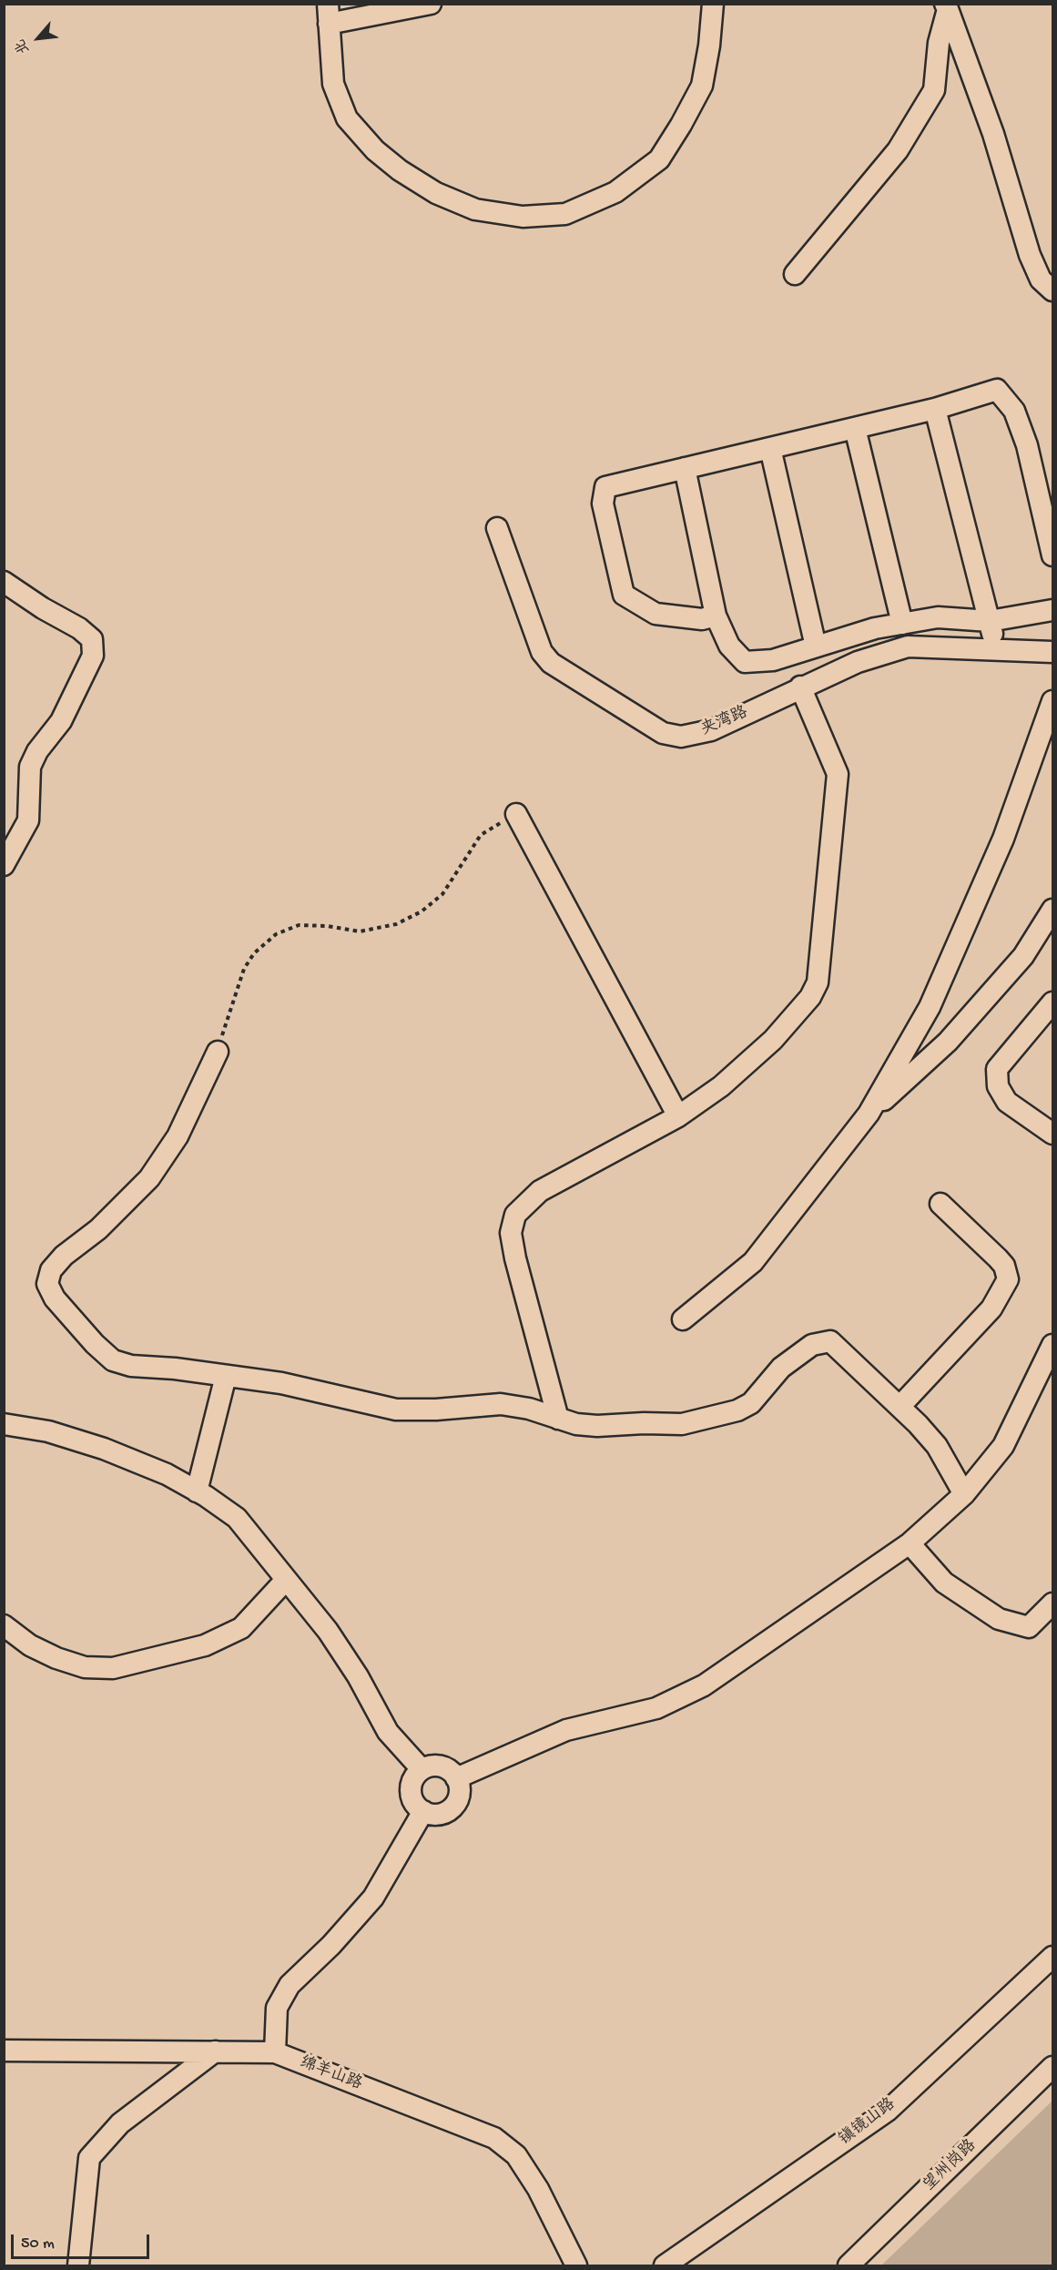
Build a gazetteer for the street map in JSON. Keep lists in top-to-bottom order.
{
  "streets": {
    "street": [
      "夹湾路",
      "绵羊山路",
      "镇镜山路",
      "望州岗路"
    ]
  },
  "scale_bar": "50 m",
  "north": "bottom left"
}
